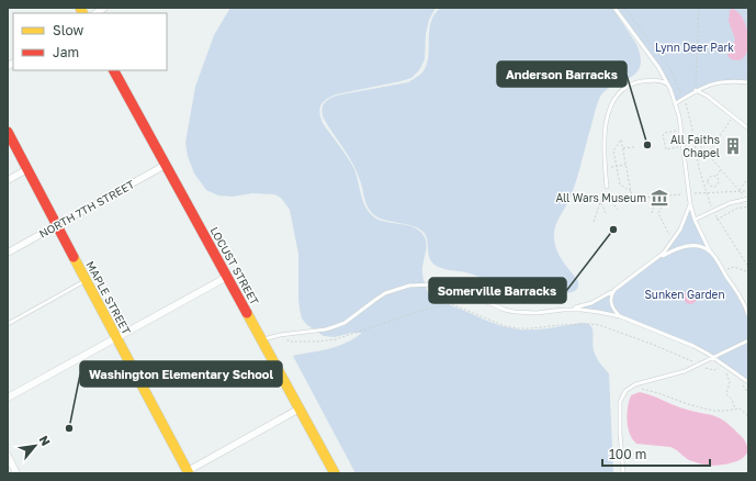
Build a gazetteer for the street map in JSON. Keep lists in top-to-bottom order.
{
  "streets": {
    "street": ["NORTH 7TH STREET", "LOCUST STREET", "MAPLE STREET"]
  },
  "crossings": [
    ["NORTH 7TH STREET", "LOCUST STREET"],
    ["NORTH 7TH STREET", "MAPLE STREET"]
  ],
  "parks": ["Lynn Deer Park", "Sunken Garden"],
  "places": {
    "other": ["Anderson Barracks", "Somerville Barracks", "Washington Elementary School"],
    "building": ["All Faiths Chapel"],
    "museum": ["All Wars Museum"]
  },
  "legend": ["Slow", "Jam"],
  "scale_bar": "100 m",
  "north": "top right"
}
